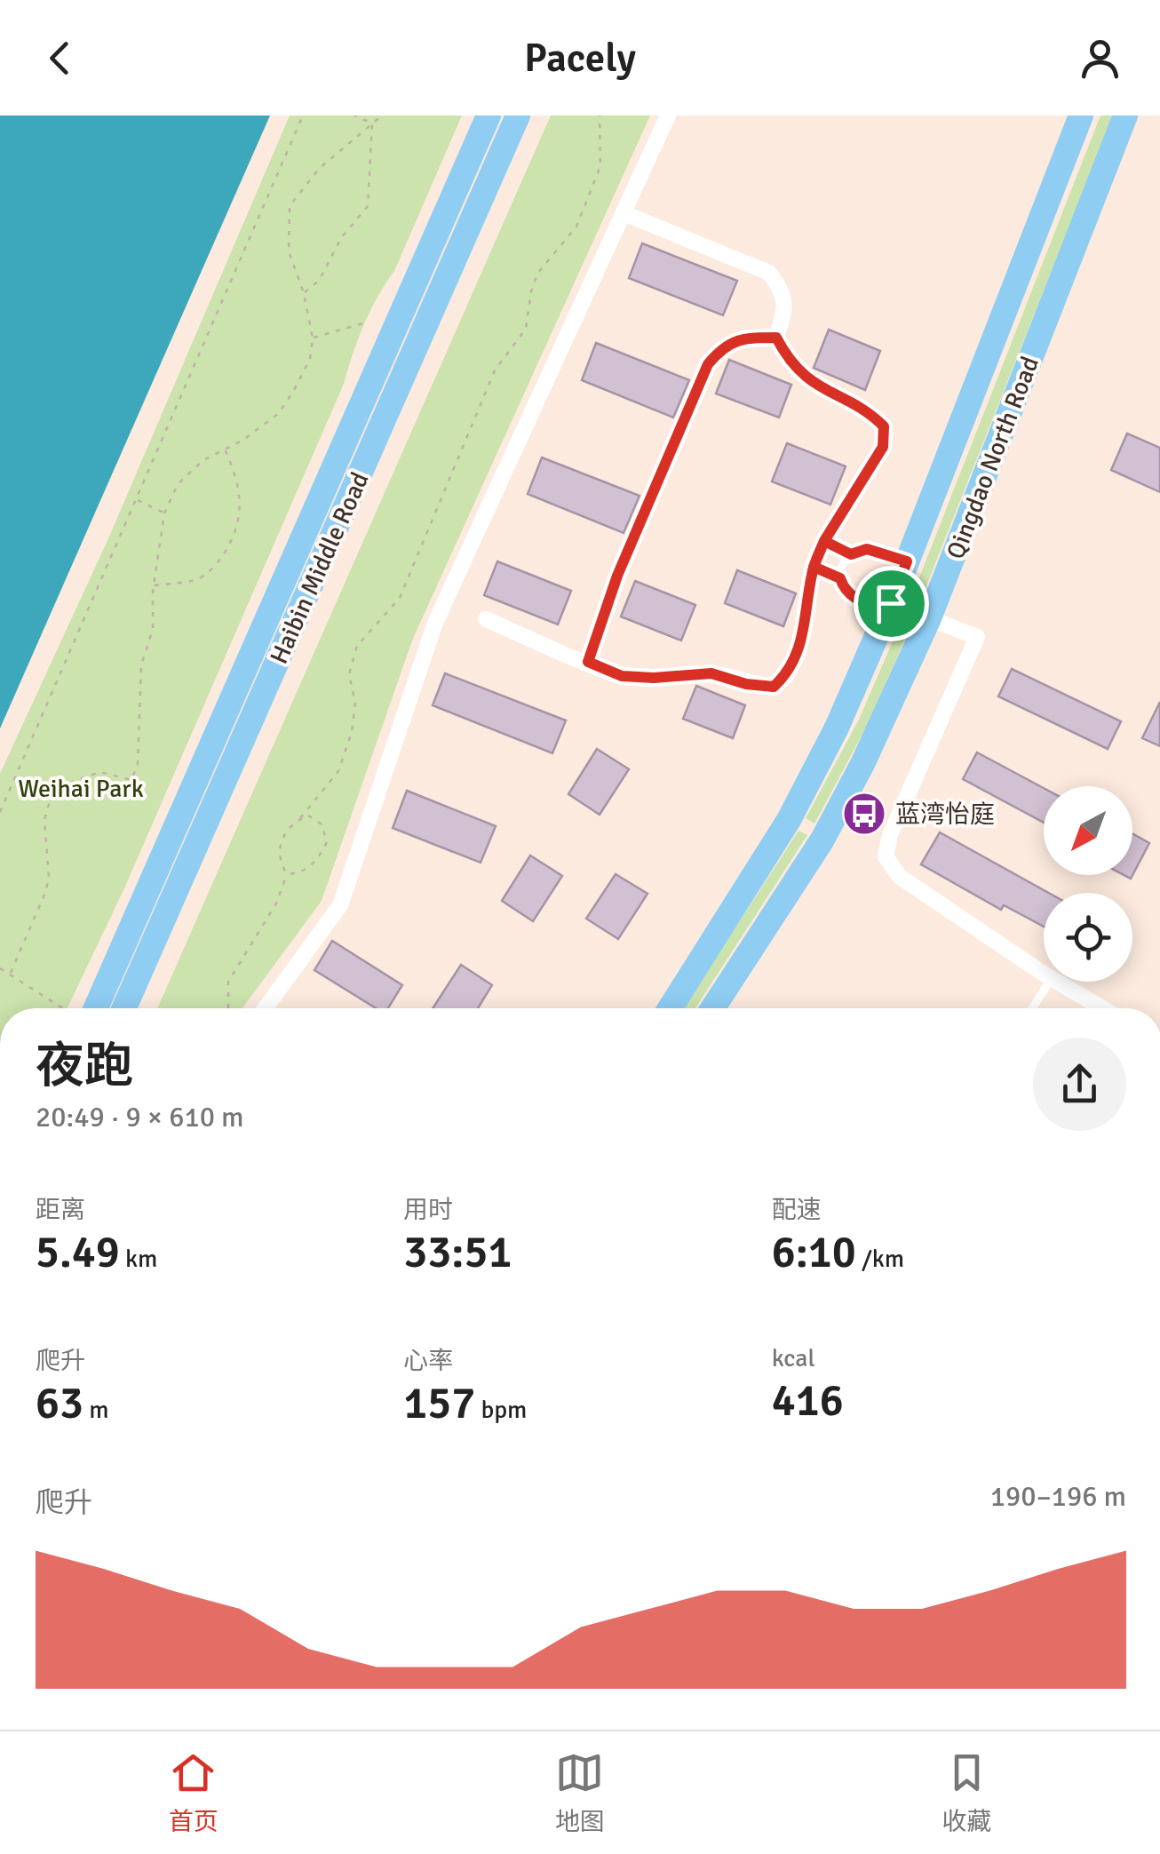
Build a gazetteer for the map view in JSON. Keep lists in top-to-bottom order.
{
  "streets": {
    "main road": ["Qingdao North Road", "Haibin Middle Road"]
  },
  "parks": ["Weihai Park"],
  "places": {
    "bus stop": ["蓝湾怡庭"]
  },
  "north": "bottom left",
  "page": {
    "header": "Pacely",
    "heading": ["夜跑", "20:49 · 9 × 610 m"],
    "stats": [
      ["距离", "5.49 km"],
      ["用时", "33:51"],
      ["配速", "6:10 /km"],
      ["爬升", "63 m"],
      ["心率", "157 bpm"],
      ["kcal", "416"]
    ],
    "chart": ["爬升", "190–196 m"],
    "tabs": ["首页", "地图", "收藏"]
  }
}
